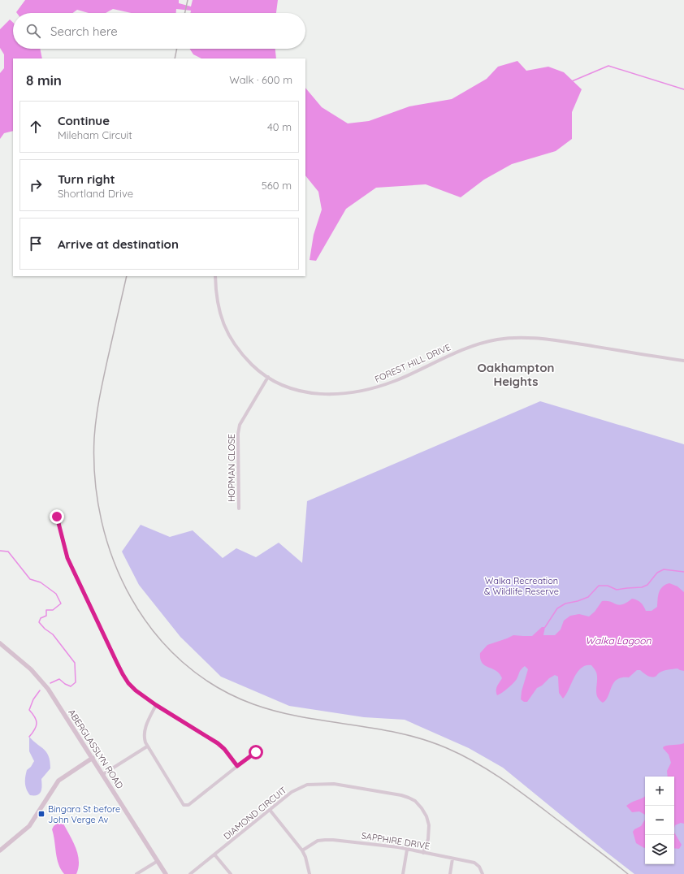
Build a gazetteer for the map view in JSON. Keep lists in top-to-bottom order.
{
  "streets": {
    "main road": ["ABERGLASSLYN ROAD"],
    "street": [
      "FOREST HILL DRIVE",
      "HOPMAN CLOSE",
      "DIAMOND CIRCUIT",
      "SAPPHIRE DRIVE"
    ]
  },
  "crossings": [
    ["FOREST HILL DRIVE", "HOPMAN CLOSE"],
    ["DIAMOND CIRCUIT", "SAPPHIRE DRIVE"]
  ],
  "districts": ["Oakhampton Heights"],
  "water": ["Walka Lagoon"],
  "parks": ["Walka Recreation & Wildlife Reserve"],
  "places": {
    "transit": ["Bingara St before John Verge Av"]
  },
  "page": {
    "search": "Search here",
    "heading": ["8 min", "Walk · 600 m"],
    "list": [
      ["Continue", "Mileham Circuit", "40 m"],
      ["Turn right", "Shortland Drive", "560 m"],
      "Arrive at destination"
    ],
    "map_buttons": ["+", "−"]
  }
}
